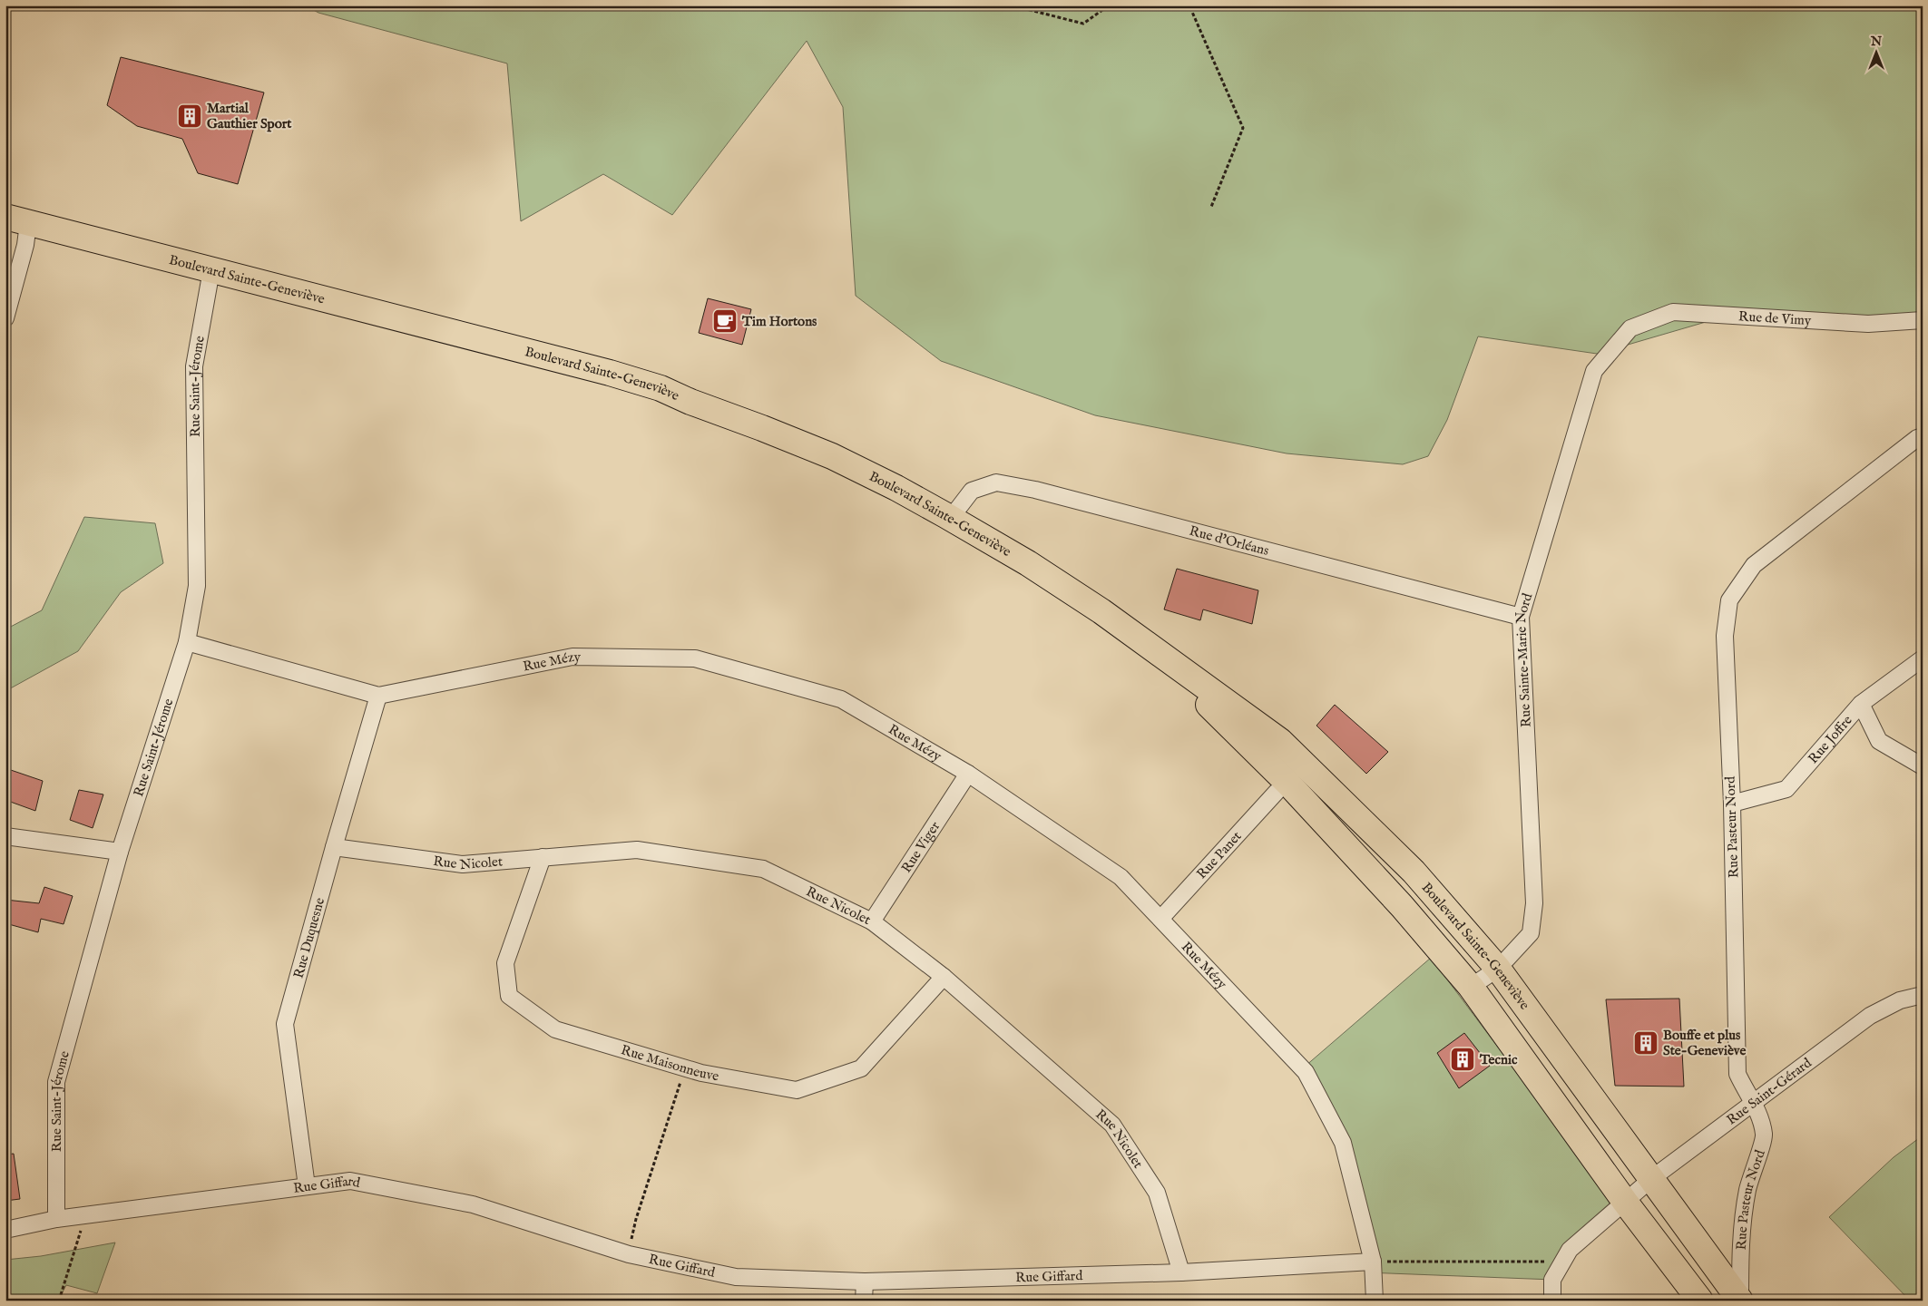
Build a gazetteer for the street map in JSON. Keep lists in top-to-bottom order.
{
  "streets": {
    "main road": ["Boulevard Sainte-Geneviève"],
    "street": [
      "Rue de Vimy",
      "Rue Saint-Jérome",
      "Rue d'Orléans",
      "Rue Sainte-Marie Nord",
      "Rue Mézy",
      "Rue Joffre",
      "Rue Pasteur Nord",
      "Rue Viger",
      "Rue Panet",
      "Rue Nicolet",
      "Rue Duquesne",
      "Rue Maisonneuve",
      "Rue Saint-Gérard",
      "Rue Giffard"
    ]
  },
  "crossings": [
    ["Boulevard Sainte-Geneviève", "Rue Saint-Jérome"],
    ["Boulevard Sainte-Geneviève", "Rue d'Orléans"],
    ["Boulevard Sainte-Geneviève", "Rue Sainte-Marie Nord"],
    ["Boulevard Sainte-Geneviève", "Rue Pasteur Nord"],
    ["Boulevard Sainte-Geneviève", "Rue Saint-Gérard"],
    ["Rue de Vimy", "Rue Sainte-Marie Nord"],
    ["Rue Saint-Jérome", "Rue Mézy"],
    ["Rue Saint-Jérome", "Rue Giffard"],
    ["Rue d'Orléans", "Rue Sainte-Marie Nord"],
    ["Rue Mézy", "Rue Viger"],
    ["Rue Mézy", "Rue Panet"],
    ["Rue Mézy", "Rue Duquesne"],
    ["Rue Mézy", "Rue Giffard"],
    ["Rue Joffre", "Rue Pasteur Nord"],
    ["Rue Pasteur Nord", "Rue Saint-Gérard"],
    ["Rue Viger", "Rue Nicolet"],
    ["Rue Nicolet", "Rue Duquesne"],
    ["Rue Nicolet", "Rue Maisonneuve"],
    ["Rue Nicolet", "Rue Giffard"],
    ["Rue Duquesne", "Rue Giffard"]
  ],
  "places": {
    "building": ["Martial Gauthier Sport", "Bouffe et plus Ste-Geneviève", "Tecnic"],
    "cafe": ["Tim Hortons"]
  },
  "north": "top"
}
